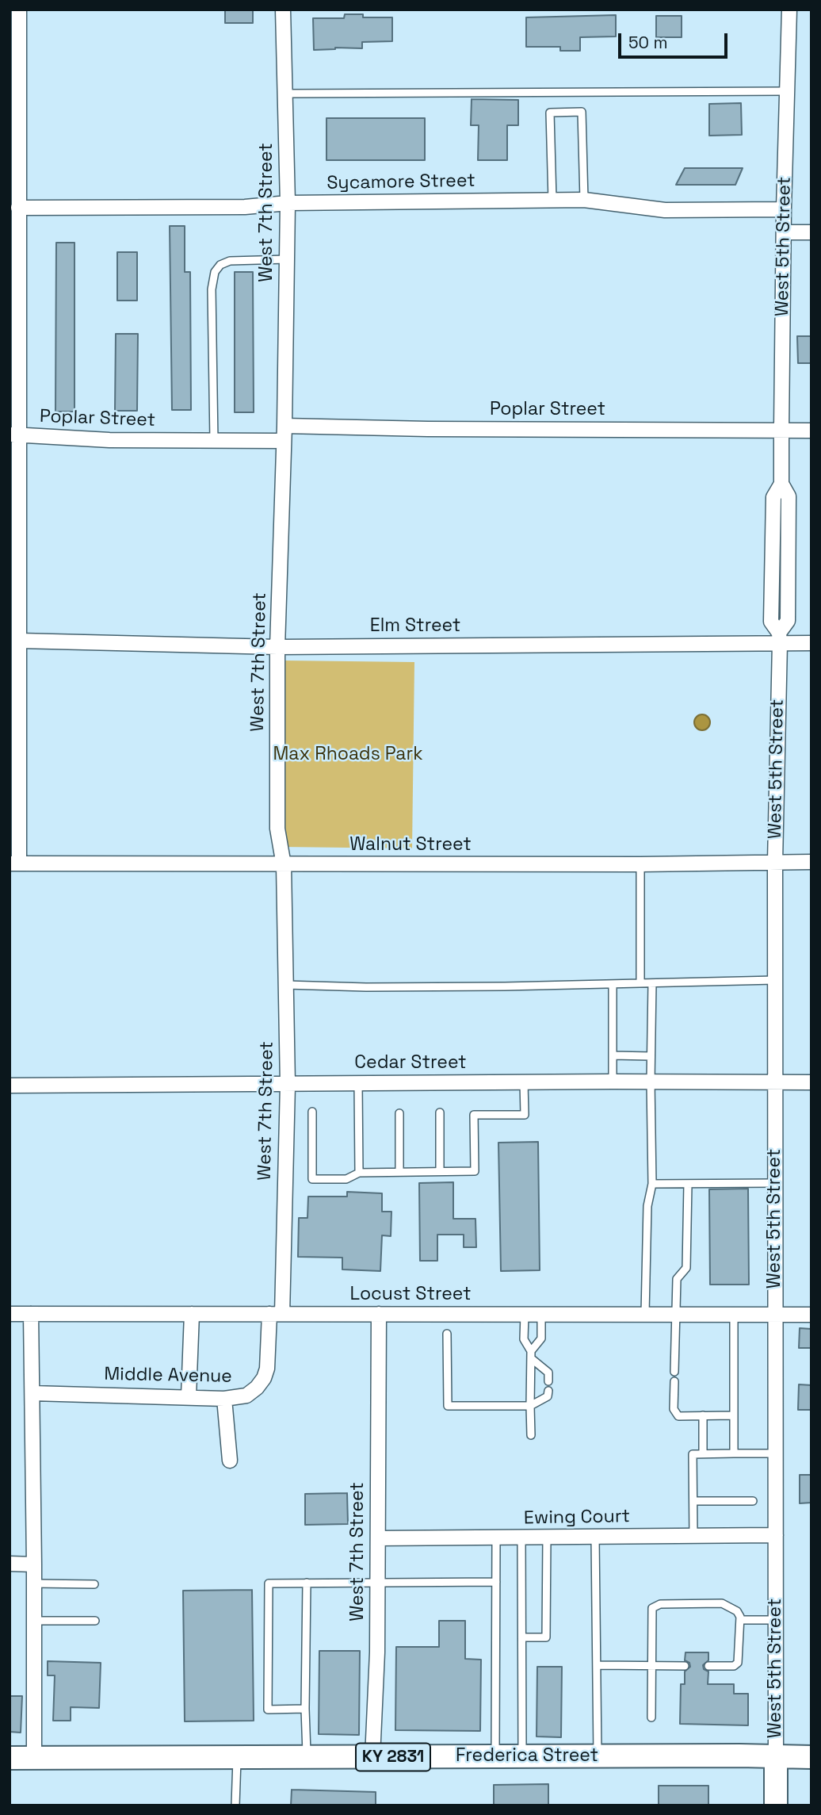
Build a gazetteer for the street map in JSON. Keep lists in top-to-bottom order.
{
  "streets": {
    "main road": ["West 5th Street", "Frederica Street", "KY 2831"],
    "street": [
      "Sycamore Street",
      "West 7th Street",
      "Poplar Street",
      "Elm Street",
      "Walnut Street",
      "Cedar Street",
      "Locust Street",
      "Middle Avenue",
      "Ewing Court"
    ]
  },
  "crossings": [
    ["Sycamore Street", "West 7th Street"],
    ["Sycamore Street", "West 5th Street"],
    ["West 7th Street", "Poplar Street"],
    ["West 7th Street", "Elm Street"],
    ["West 7th Street", "Walnut Street"],
    ["West 7th Street", "Cedar Street"],
    ["West 7th Street", "Locust Street"],
    ["West 7th Street", "Middle Avenue"],
    ["West 7th Street", "Ewing Court"],
    ["West 7th Street", "Frederica Street"],
    ["West 5th Street", "Poplar Street"],
    ["West 5th Street", "Elm Street"],
    ["West 5th Street", "Walnut Street"],
    ["West 5th Street", "Cedar Street"],
    ["West 5th Street", "Locust Street"],
    ["West 5th Street", "Ewing Court"],
    ["West 5th Street", "Frederica Street"],
    ["Locust Street", "Middle Avenue"]
  ],
  "parks": ["Max Rhoads Park"],
  "scale_bar": "50 m"
}
